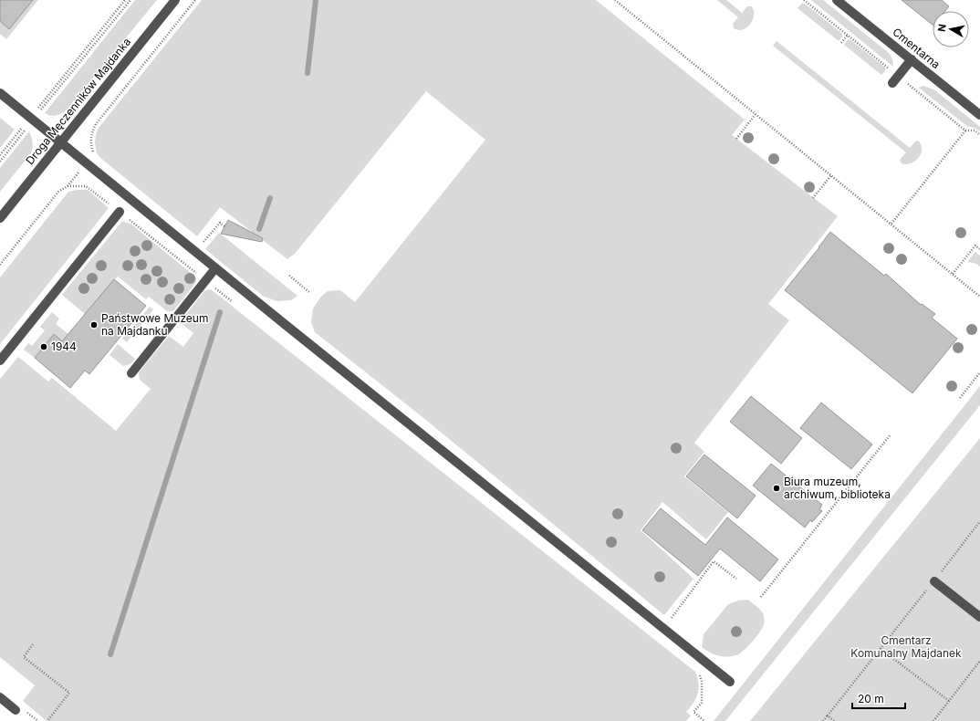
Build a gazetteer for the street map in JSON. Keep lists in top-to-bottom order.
{
  "streets": {
    "street": ["Cmentarna", "Droga Męczenników Majdanka"]
  },
  "parks": ["Cmentarz Komunalny Majdanek"],
  "places": ["Państwowe Muzeum na Majdanku", "1944", "Biura muzeum, archiwum, biblioteka"],
  "scale_bar": "20 m",
  "north": "left"
}
